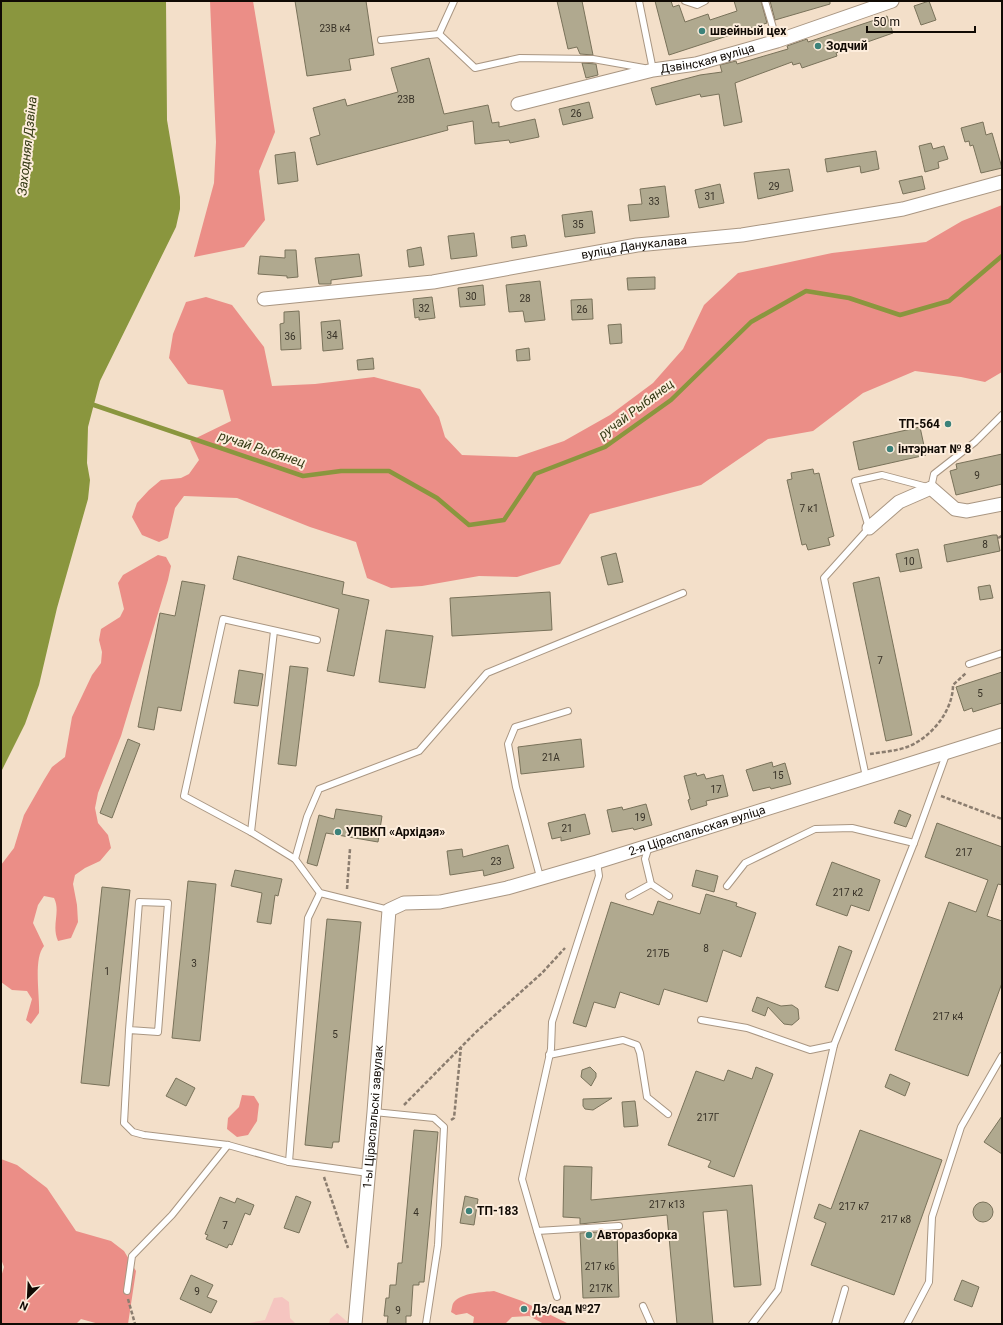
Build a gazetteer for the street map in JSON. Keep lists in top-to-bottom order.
{
  "streets": {
    "street": [
      "Дзвінская вуліца",
      "вуліца Данукалава",
      "2-я Ціраспальская вуліца",
      "1-ы Ціраспальскі завулак"
    ]
  },
  "crossings": [
    ["2-я Ціраспальская вуліца", "1-ы Ціраспальскі завулак"]
  ],
  "water": ["Заходняя Дзвіна", "ручай Рыбянец"],
  "places": [
    "швейный цех",
    "Зодчий",
    "ТП-564",
    "інтэрнат № 8",
    "УПВКП «Архідэя»",
    "ТП-183",
    "Авторазборка",
    "Дз/сад №27"
  ],
  "house_numbers": [
    "23В к4",
    "23В",
    "26",
    "29",
    "31",
    "33",
    "35",
    "30",
    "28",
    "32",
    "26",
    "34",
    "36",
    "9",
    "7 к1",
    "8",
    "10",
    "7",
    "5",
    "21А",
    "15",
    "17",
    "19",
    "21",
    "217",
    "23",
    "217 к2",
    "8",
    "217Б",
    "3",
    "1",
    "217 к4",
    "5",
    "217Г",
    "217 к13",
    "217 к7",
    "4",
    "217 к8",
    "7",
    "217 к6",
    "217К",
    "9",
    "9"
  ],
  "scale_bar": "50 m",
  "north": "bottom left"
}
